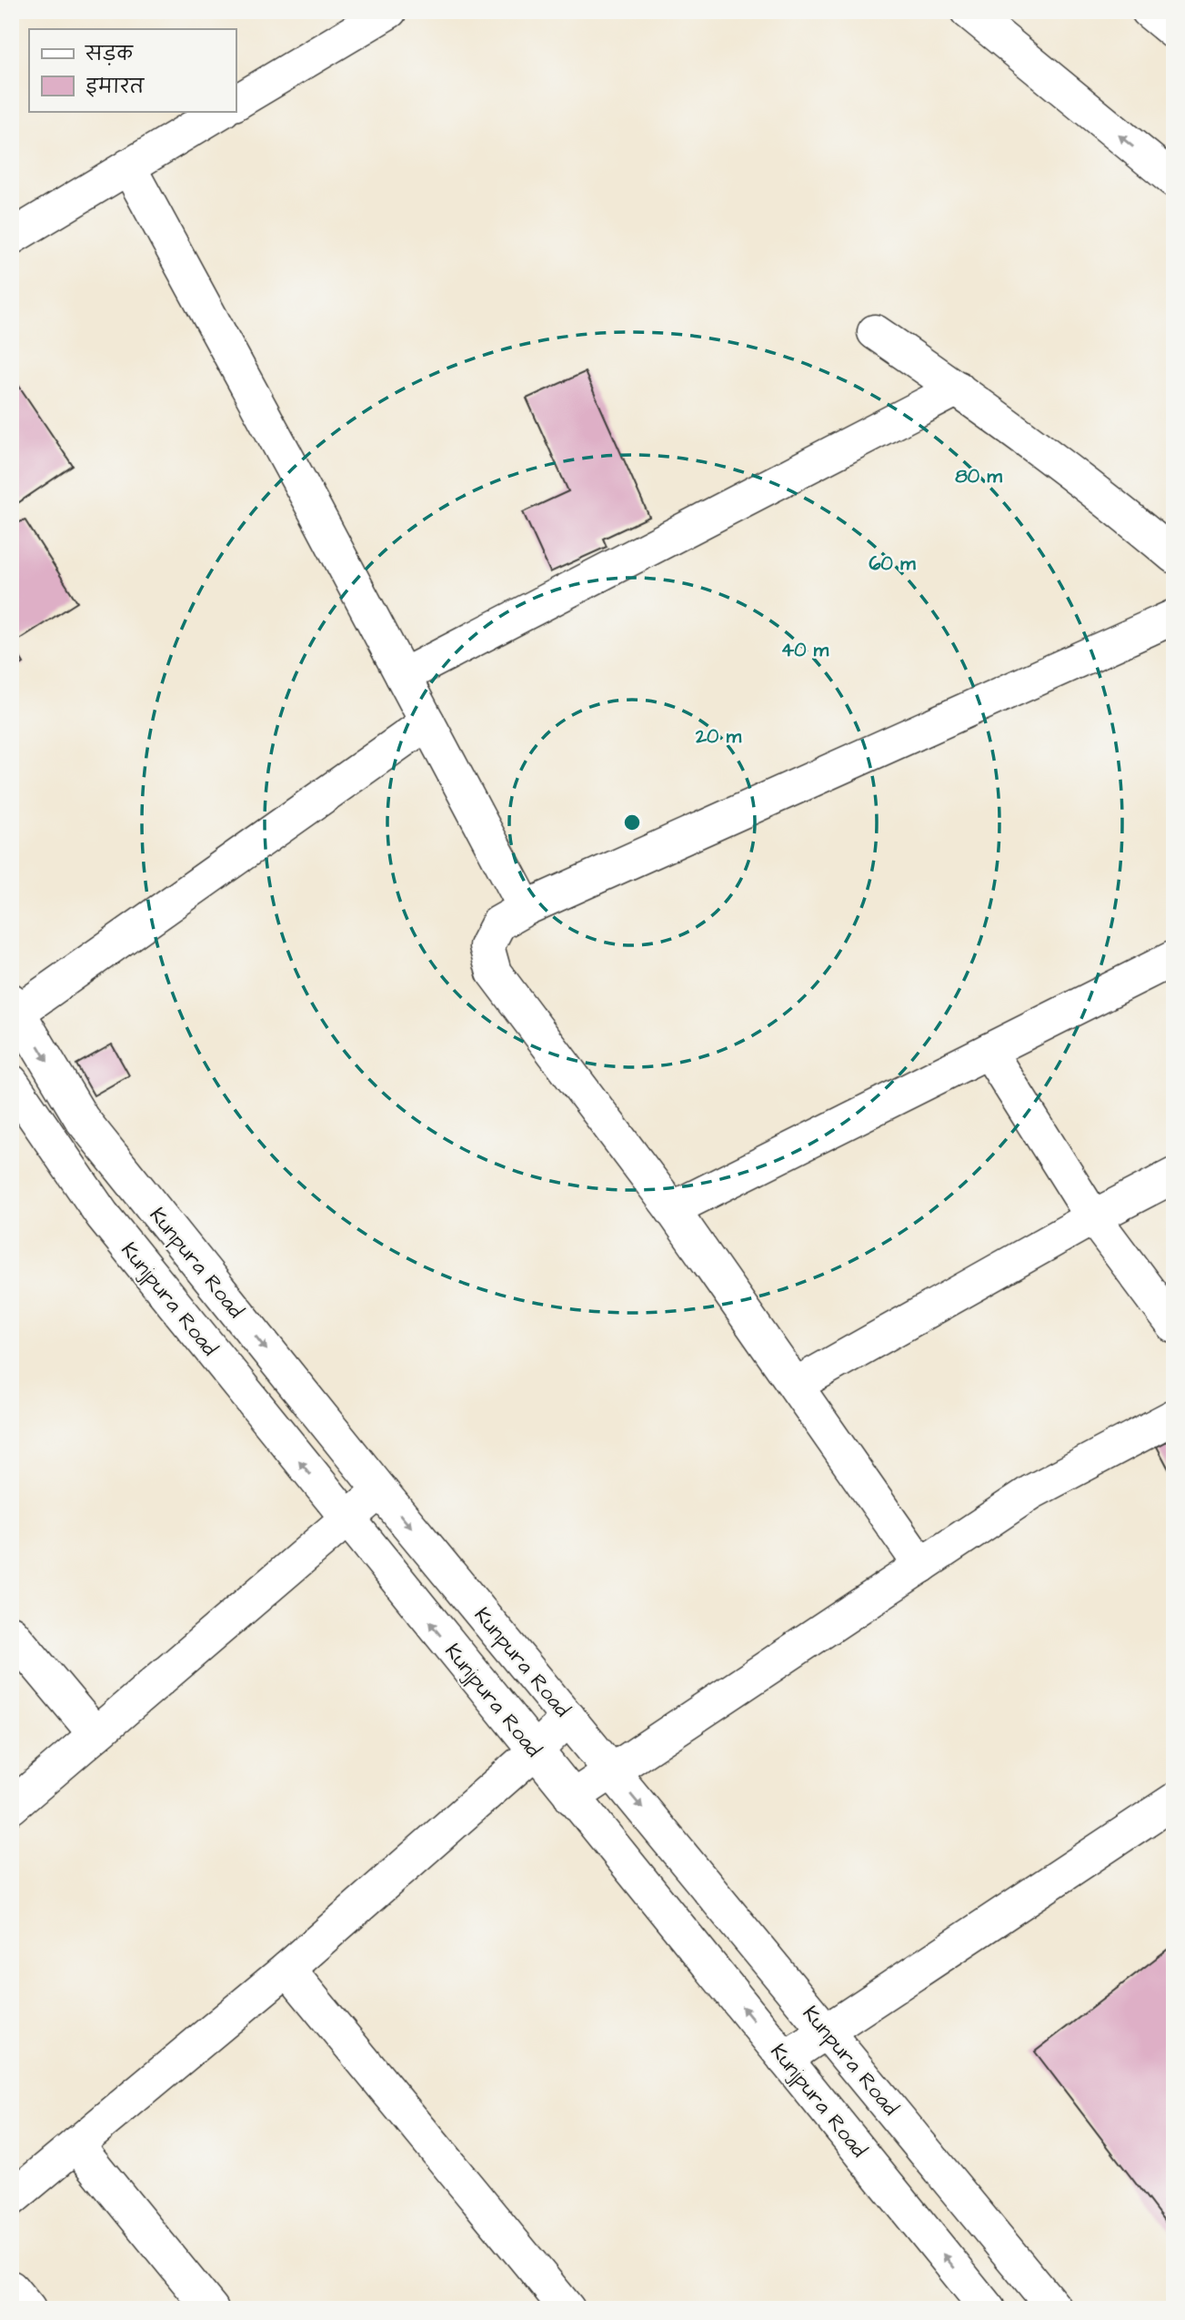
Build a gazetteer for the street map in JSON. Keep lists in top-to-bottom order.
{
  "streets": {
    "street": ["Kunpura Road", "Kunjpura Road"]
  },
  "one_way": ["Kunpura Road", "Kunjpura Road"],
  "legend": ["सड़क", "इमारत"],
  "rings": [
    "80 m",
    "60 m",
    "40 m",
    "20 m"
  ]
}
